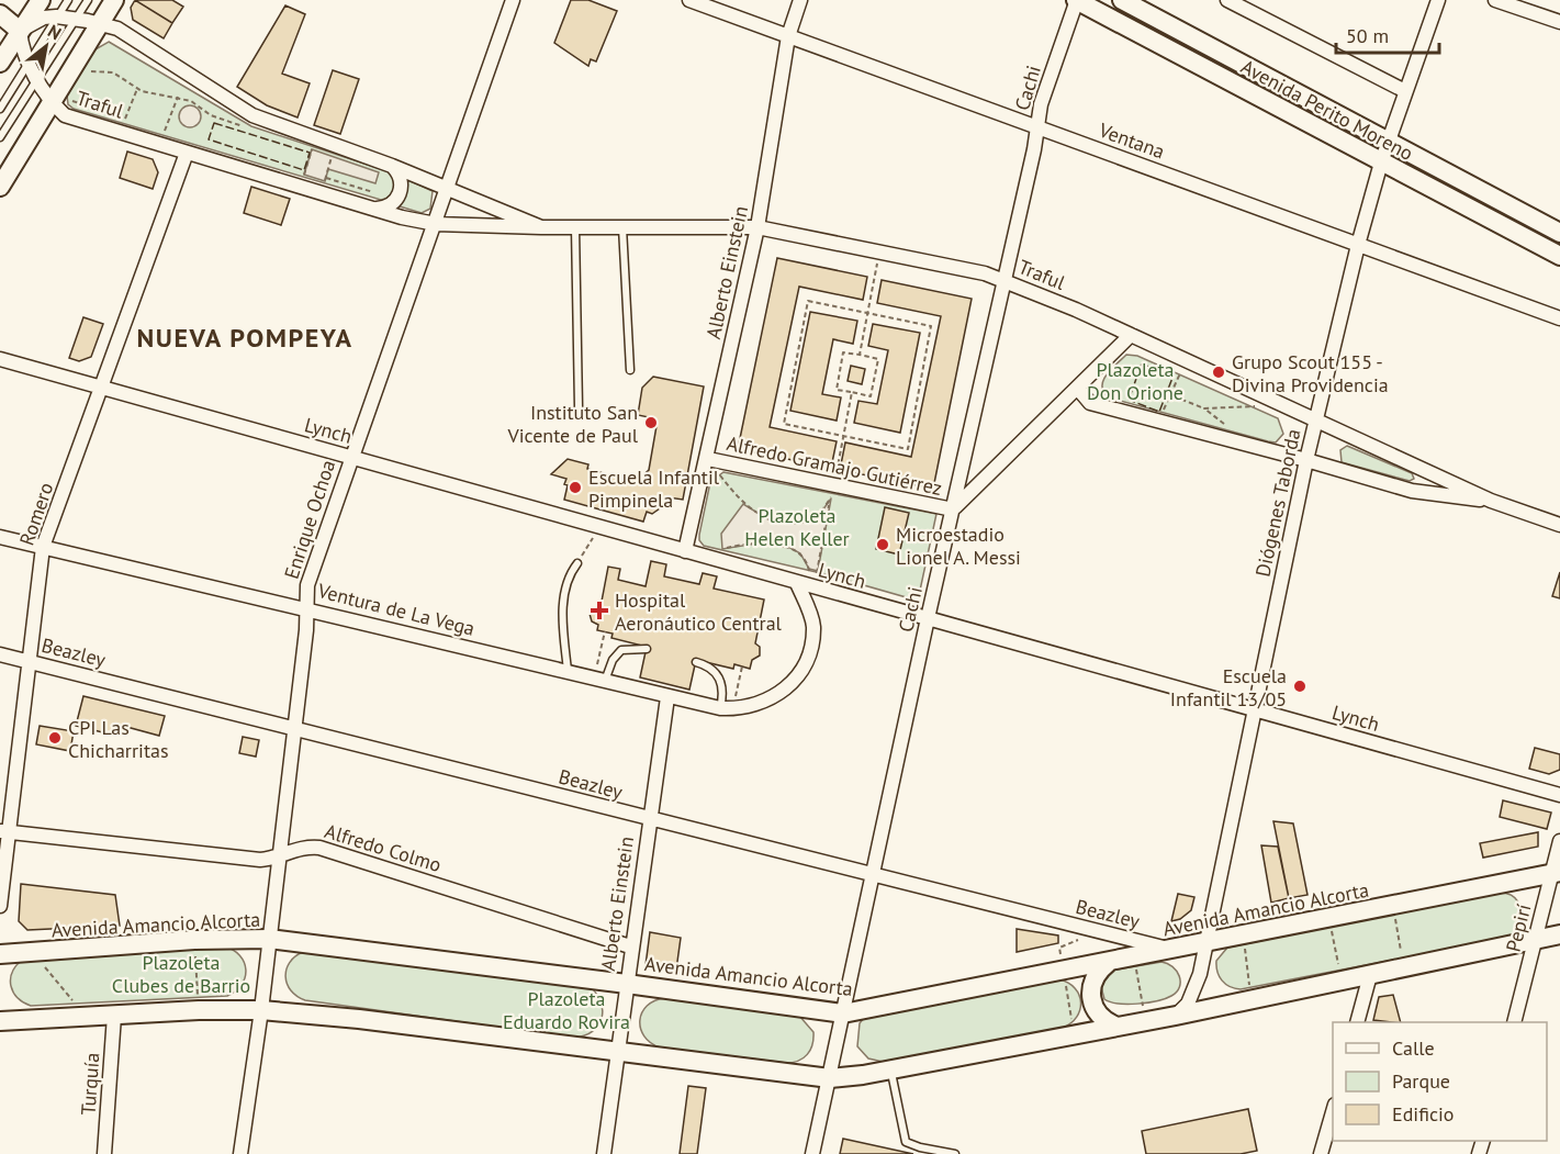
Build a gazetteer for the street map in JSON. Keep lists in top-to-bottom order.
{
  "streets": {
    "main road": ["Avenida Perito Moreno", "Avenida Amancio Alcorta"],
    "street": [
      "Cachi",
      "Traful",
      "Ventana",
      "Alberto Einstein",
      "Lynch",
      "Alfredo Gramajo Gutiérrez",
      "Diógenes Taborda",
      "Romero",
      "Enrique Ochoa",
      "Ventura de La Vega",
      "Beazley",
      "Alfredo Colmo",
      "Pepirí",
      "Turquía"
    ]
  },
  "crossings": [
    ["Cachi", "Traful"],
    ["Cachi", "Avenida Perito Moreno"],
    ["Cachi", "Ventana"],
    ["Cachi", "Lynch"],
    ["Cachi", "Alfredo Gramajo Gutiérrez"],
    ["Cachi", "Beazley"],
    ["Cachi", "Avenida Amancio Alcorta"],
    ["Traful", "Alberto Einstein"],
    ["Traful", "Diógenes Taborda"],
    ["Traful", "Romero"],
    ["Traful", "Enrique Ochoa"],
    ["Avenida Perito Moreno", "Diógenes Taborda"],
    ["Ventana", "Alberto Einstein"],
    ["Ventana", "Diógenes Taborda"],
    ["Alberto Einstein", "Lynch"],
    ["Alberto Einstein", "Alfredo Gramajo Gutiérrez"],
    ["Alberto Einstein", "Ventura de La Vega"],
    ["Alberto Einstein", "Beazley"],
    ["Alberto Einstein", "Alfredo Colmo"],
    ["Alberto Einstein", "Avenida Amancio Alcorta"],
    ["Lynch", "Diógenes Taborda"],
    ["Lynch", "Romero"],
    ["Lynch", "Enrique Ochoa"],
    ["Diógenes Taborda", "Avenida Amancio Alcorta"],
    ["Romero", "Ventura de La Vega"],
    ["Romero", "Beazley"],
    ["Romero", "Alfredo Colmo"],
    ["Enrique Ochoa", "Ventura de La Vega"],
    ["Enrique Ochoa", "Beazley"],
    ["Enrique Ochoa", "Alfredo Colmo"],
    ["Enrique Ochoa", "Avenida Amancio Alcorta"],
    ["Beazley", "Avenida Amancio Alcorta"],
    ["Avenida Amancio Alcorta", "Pepirí"]
  ],
  "districts": ["NUEVA POMPEYA"],
  "parks": [
    "Plazoleta Don Orione",
    "Plazoleta Helen Keller",
    "Plazoleta Clubes de Barrio",
    "Plazoleta Eduardo Rovira"
  ],
  "places": {
    "other": [
      "Grupo Scout 155 - Divina Providencia",
      "Instituto San Vicente de Paul",
      "Escuela Infantil Pimpinela",
      "Microestadio Lionel A. Messi",
      "Escuela Infantil 13/05",
      "CPI Las Chicharritas"
    ],
    "health": ["Hospital Aeronáutico Central"]
  },
  "legend": ["Calle", "Parque", "Edificio"],
  "scale_bar": "50 m",
  "north": "top right"
}
